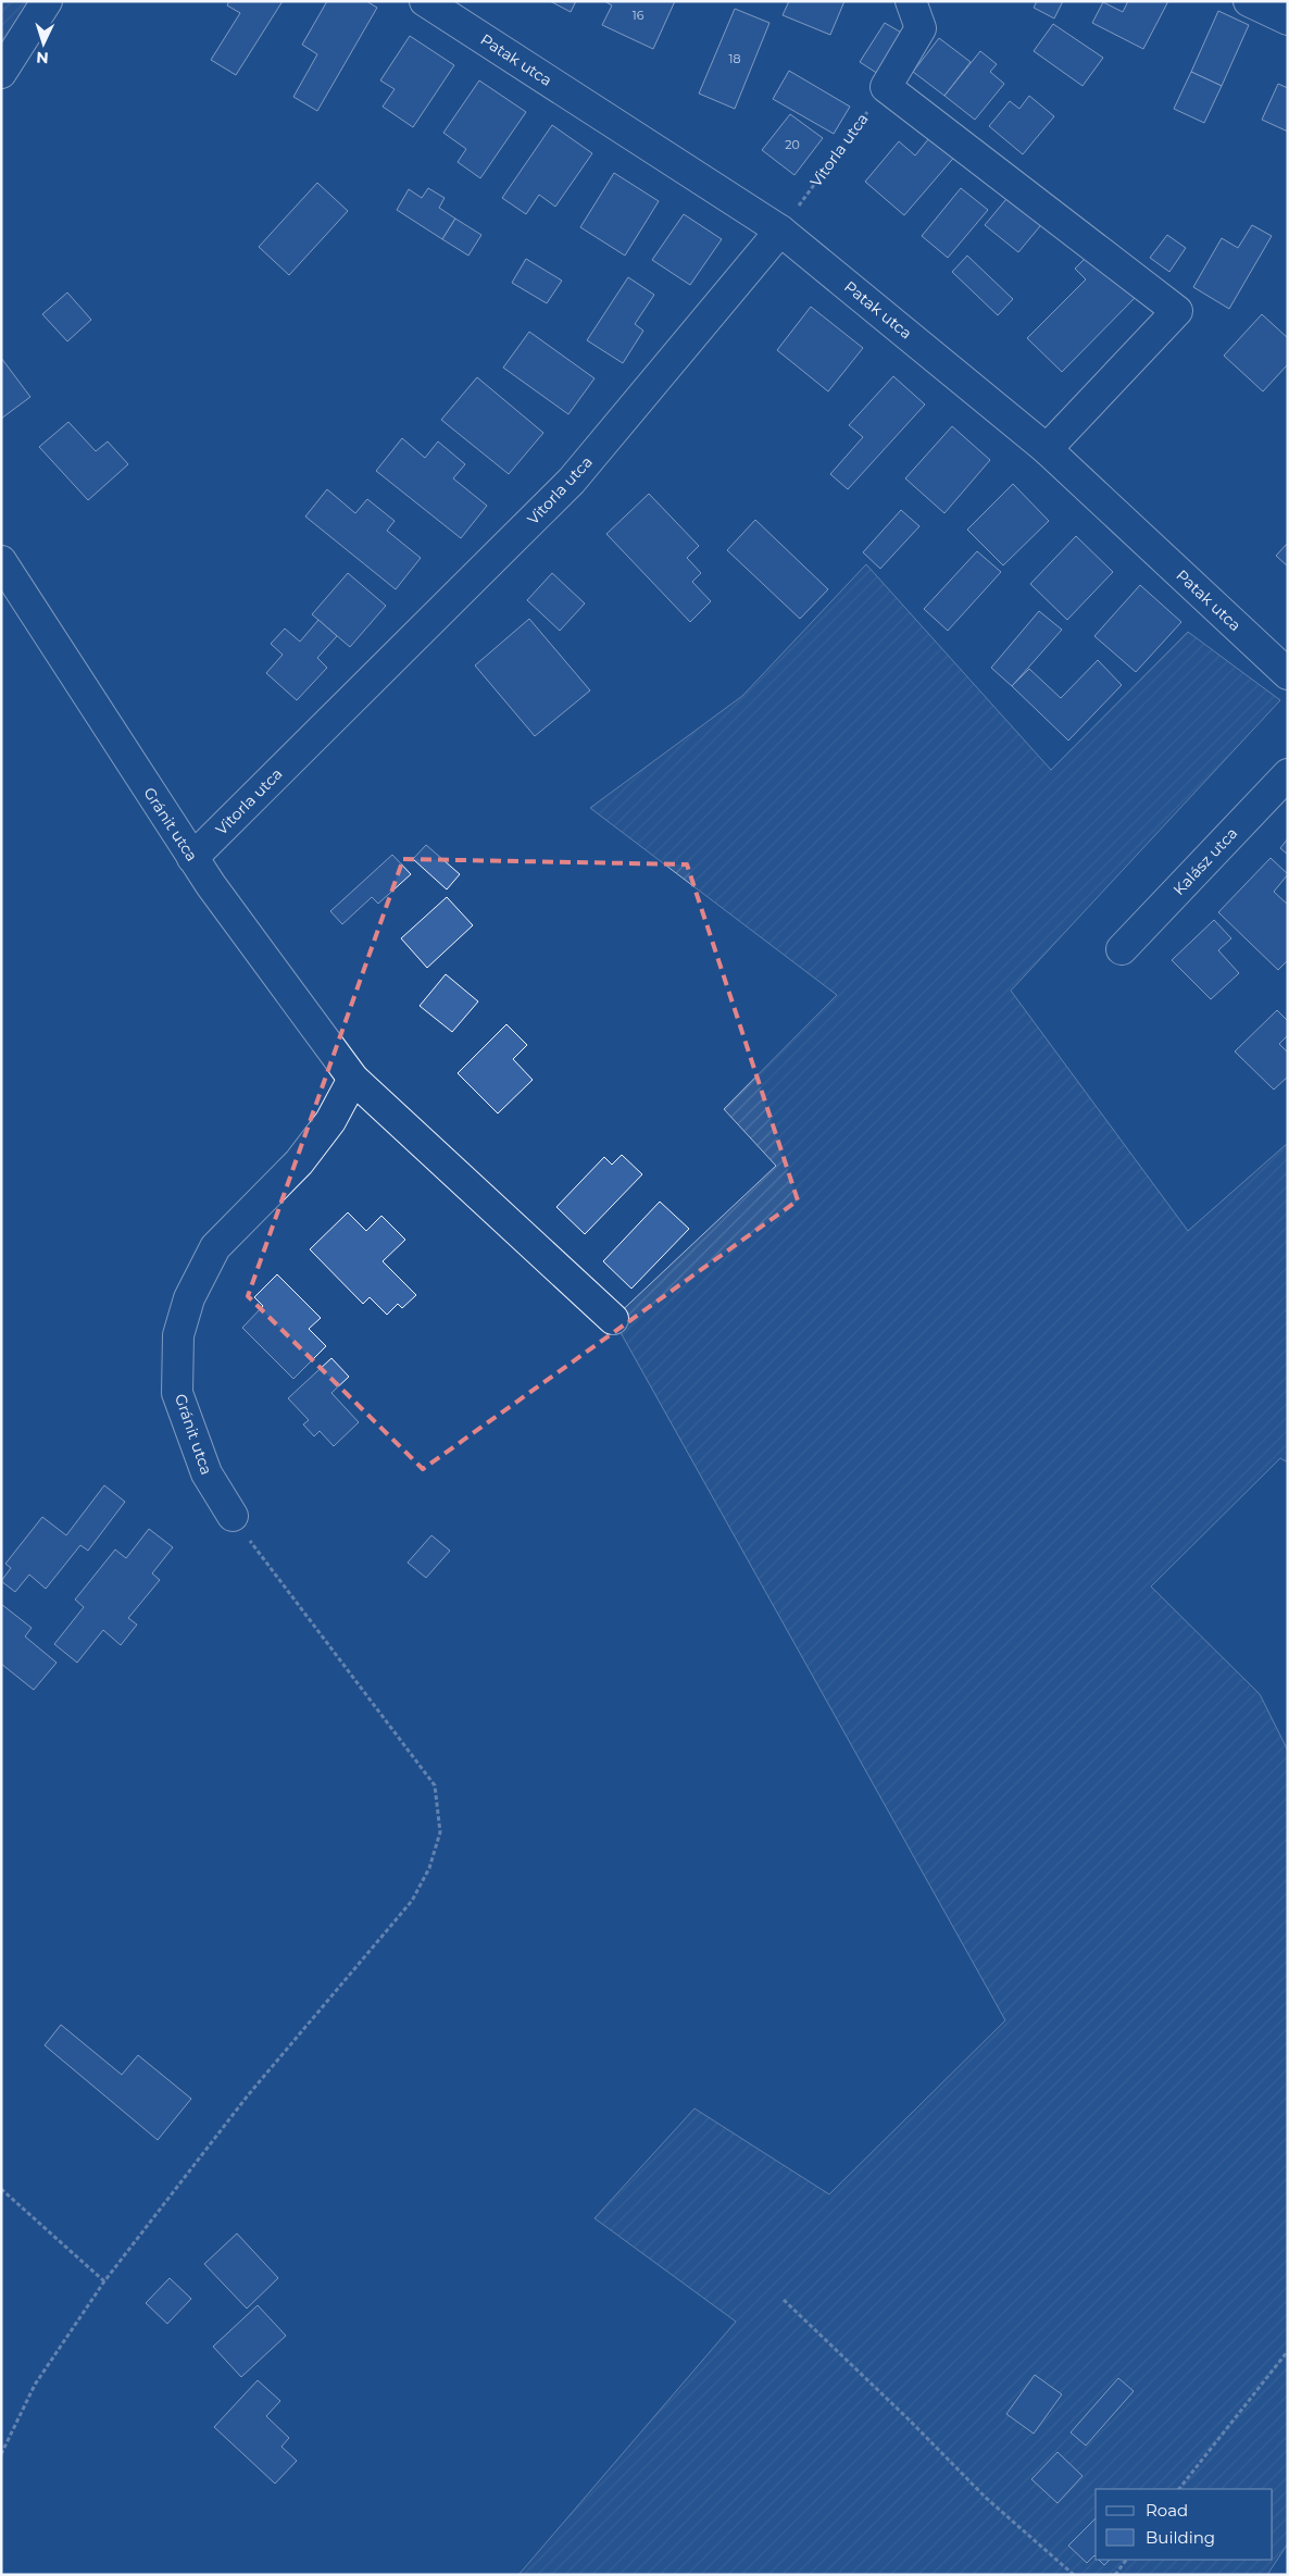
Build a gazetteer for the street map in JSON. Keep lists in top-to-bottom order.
{
  "streets": {
    "street": [
      "Patak utca",
      "Vitorla utca",
      "Gránit utca",
      "Kalász utca"
    ]
  },
  "crossings": [
    ["Patak utca", "Vitorla utca"],
    ["Vitorla utca", "Gránit utca"]
  ],
  "house_numbers": ["16", "18", "20"],
  "legend": ["Road", "Building"],
  "north": "bottom"
}
